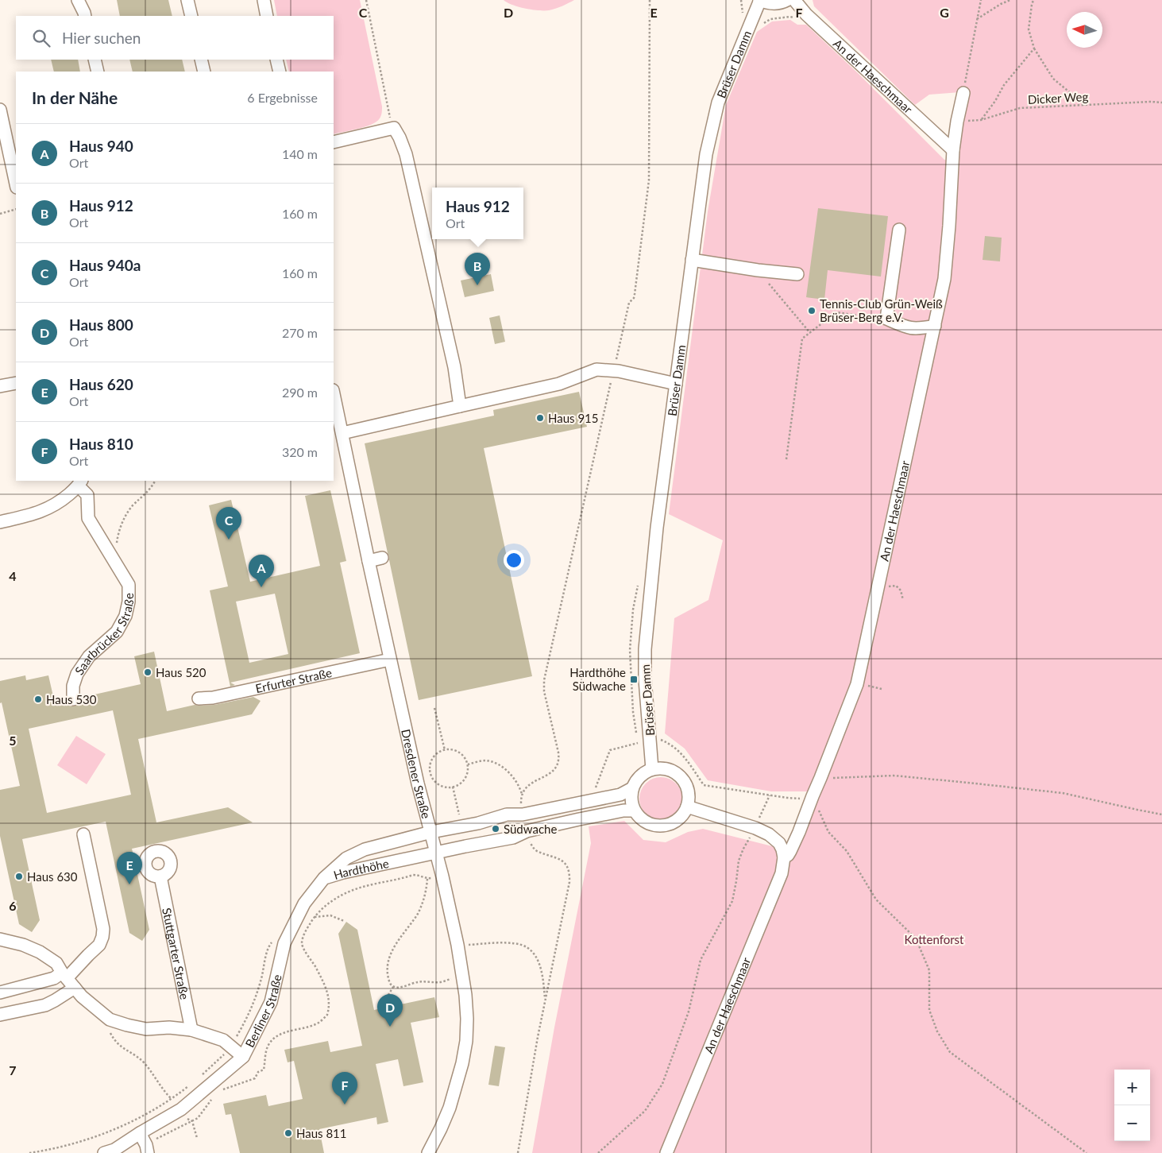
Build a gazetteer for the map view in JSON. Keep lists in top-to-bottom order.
{
  "streets": {
    "street": [
      "Brüser Damm",
      "An der Haeschmaar",
      "Saarbrücker Straße",
      "Erfurter Straße",
      "Dresdener Straße",
      "Hardthöhe",
      "Stuttgarter Straße",
      "Berliner Straße"
    ],
    "path": ["Dicker Weg"]
  },
  "crossings": [
    ["Brüser Damm", "Hardthöhe"],
    ["An der Haeschmaar", "Dicker Weg"],
    ["Erfurter Straße", "Dresdener Straße"],
    ["Dresdener Straße", "Hardthöhe"],
    ["Hardthöhe", "Berliner Straße"]
  ],
  "parks": ["Kottenforst"],
  "places": {
    "other": [
      "Tennis-Club Grün-Weiß Brüser-Berg e.V.",
      "Haus 915",
      "Haus 520",
      "Haus 530",
      "Südwache",
      "Haus 630",
      "Haus 811"
    ],
    "transit": ["Hardthöhe Südwache"]
  },
  "north": "left",
  "page": {
    "search": "Hier suchen",
    "heading": ["In der Nähe", "6 Ergebnisse"],
    "list": [
      {
        "mark": "A",
        "name": "Haus 940",
        "note": "Ort",
        "value": "140 m"
      },
      {
        "mark": "B",
        "name": "Haus 912",
        "note": "Ort",
        "value": "160 m"
      },
      {
        "mark": "C",
        "name": "Haus 940a",
        "note": "Ort",
        "value": "160 m"
      },
      {
        "mark": "D",
        "name": "Haus 800",
        "note": "Ort",
        "value": "270 m"
      },
      {
        "mark": "E",
        "name": "Haus 620",
        "note": "Ort",
        "value": "290 m"
      },
      {
        "mark": "F",
        "name": "Haus 810",
        "note": "Ort",
        "value": "320 m"
      }
    ],
    "popup": ["Haus 912", "Ort"],
    "pins": [
      "B",
      "C",
      "A",
      "E",
      "D",
      "F"
    ],
    "map_buttons": ["+", "−"]
  },
  "grid": {
    "columns": [
      "C",
      "D",
      "E",
      "F",
      "G"
    ],
    "rows": [
      "4",
      "5",
      "6",
      "7"
    ]
  }
}
